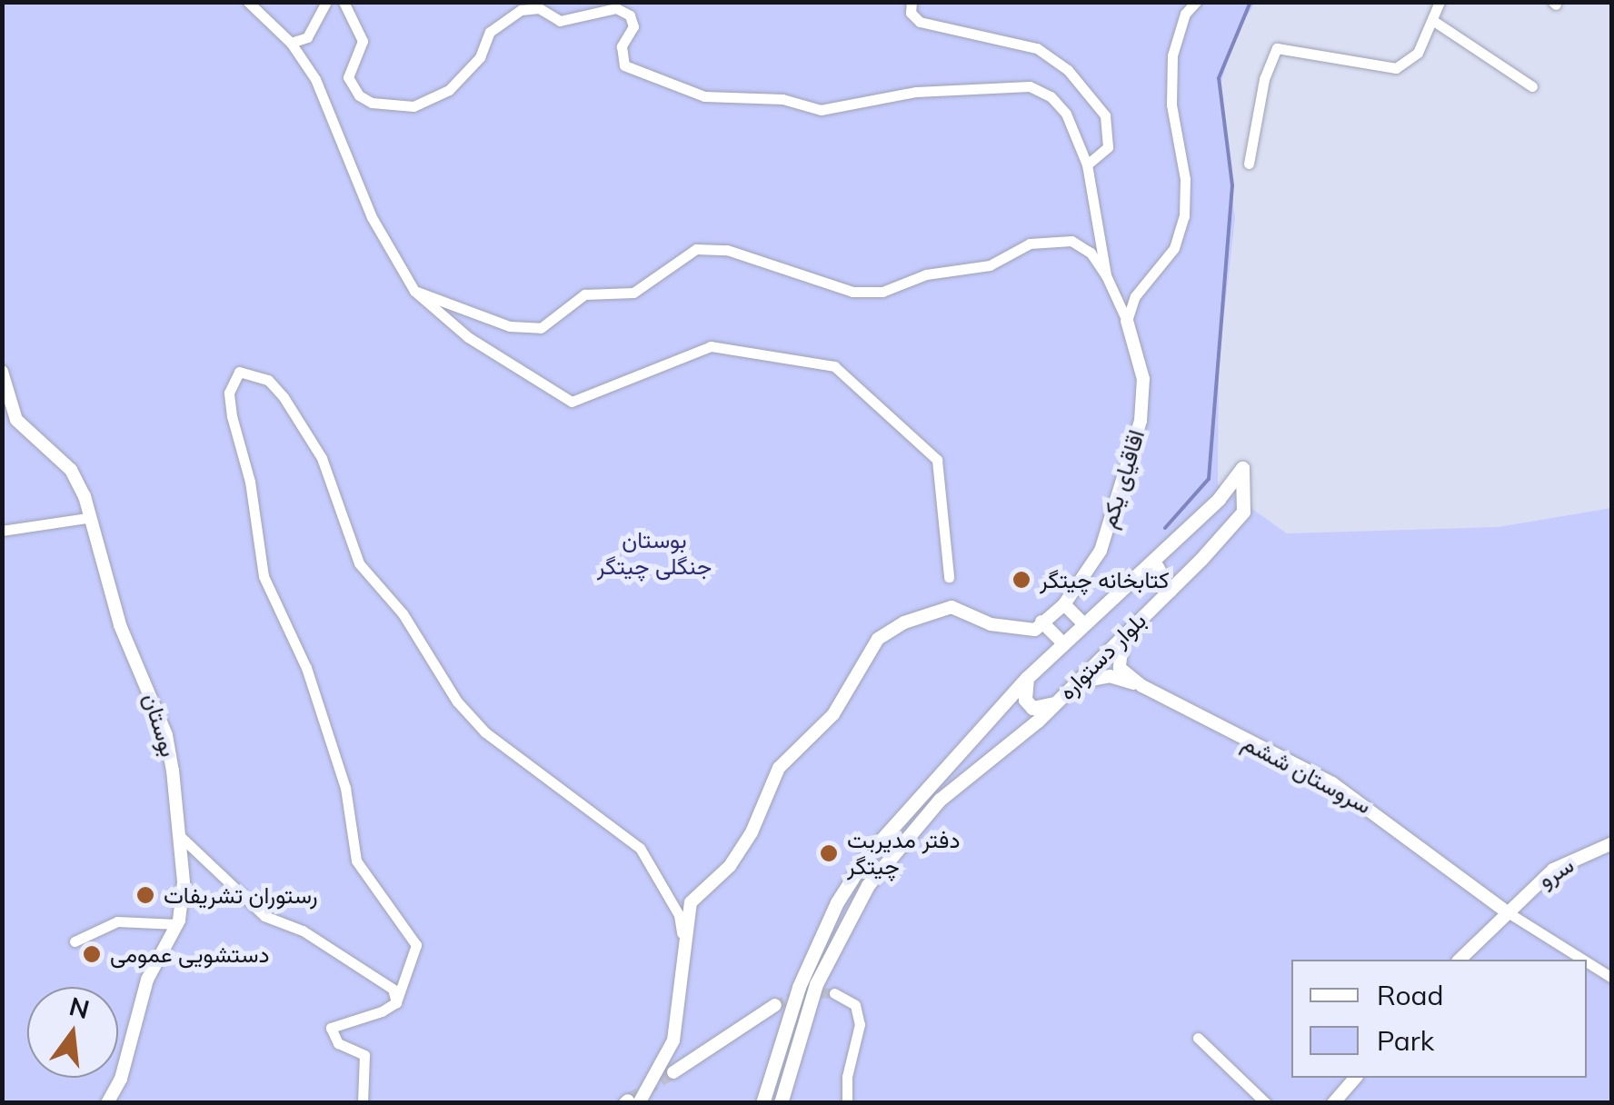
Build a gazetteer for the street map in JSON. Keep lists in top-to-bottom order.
{
  "streets": {
    "main road": ["بلوار دستواره"],
    "street": [
      "اقاقیای یکم",
      "بوستان",
      "سروستان ششم",
      "سرو"
    ]
  },
  "crossings": [
    ["بلوار دستواره", "سروستان ششم"],
    ["سروستان ششم", "سرو"]
  ],
  "parks": ["بوستان جنگلی چیتگر"],
  "places": [
    "کتابخانه چیتگر",
    "دفتر مدیریت چیتگر",
    "رستوران تشریفات",
    "دستشویی عمومی"
  ],
  "legend": ["Road", "Park"],
  "north": "top"
}
